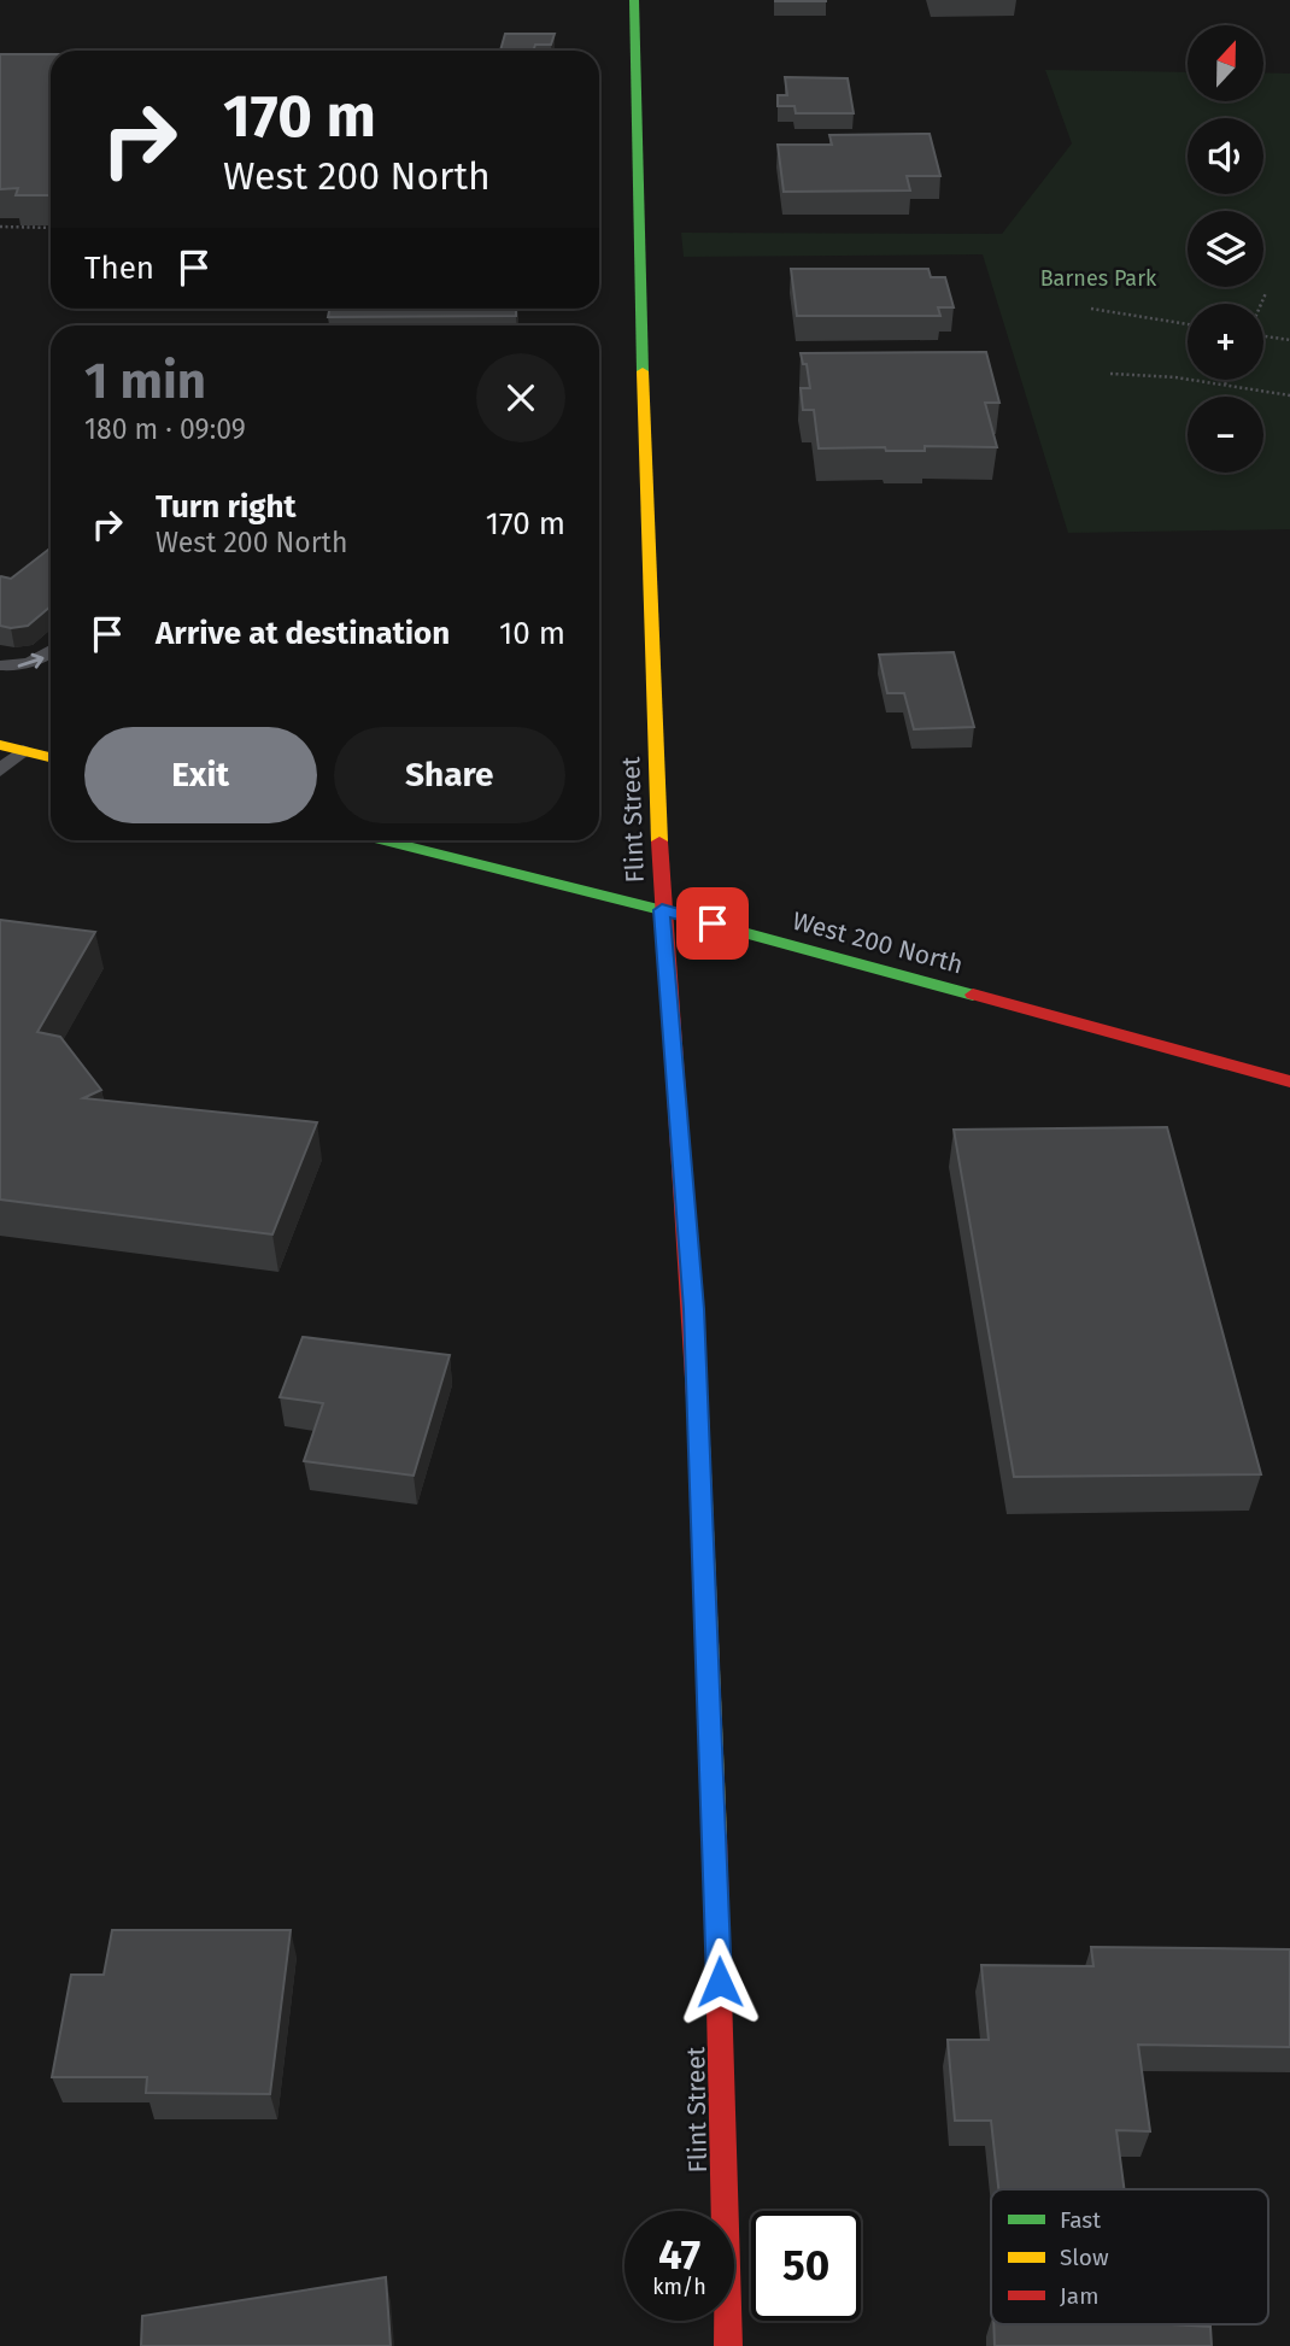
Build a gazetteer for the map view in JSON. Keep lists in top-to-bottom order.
{
  "streets": {
    "street": ["Flint Street", "West 200 North"]
  },
  "crossings": [
    ["Flint Street", "West 200 North"]
  ],
  "parks": ["Barnes Park"],
  "legend": ["Fast", "Slow", "Jam"],
  "north": "top",
  "page": {
    "map_buttons": ["+", "−"],
    "turn": ["170 m", "West 200 North"],
    "then": "Then",
    "heading": ["1 min", "180 m · 09:09"],
    "list": [
      {
        "name": "Turn right",
        "note": "West 200 North",
        "value": "170 m"
      },
      {
        "name": "Arrive at destination",
        "value": "10 m"
      }
    ],
    "buttons": ["Exit", "Share"],
    "speed": "47 km/h",
    "limit": "50"
  }
}
